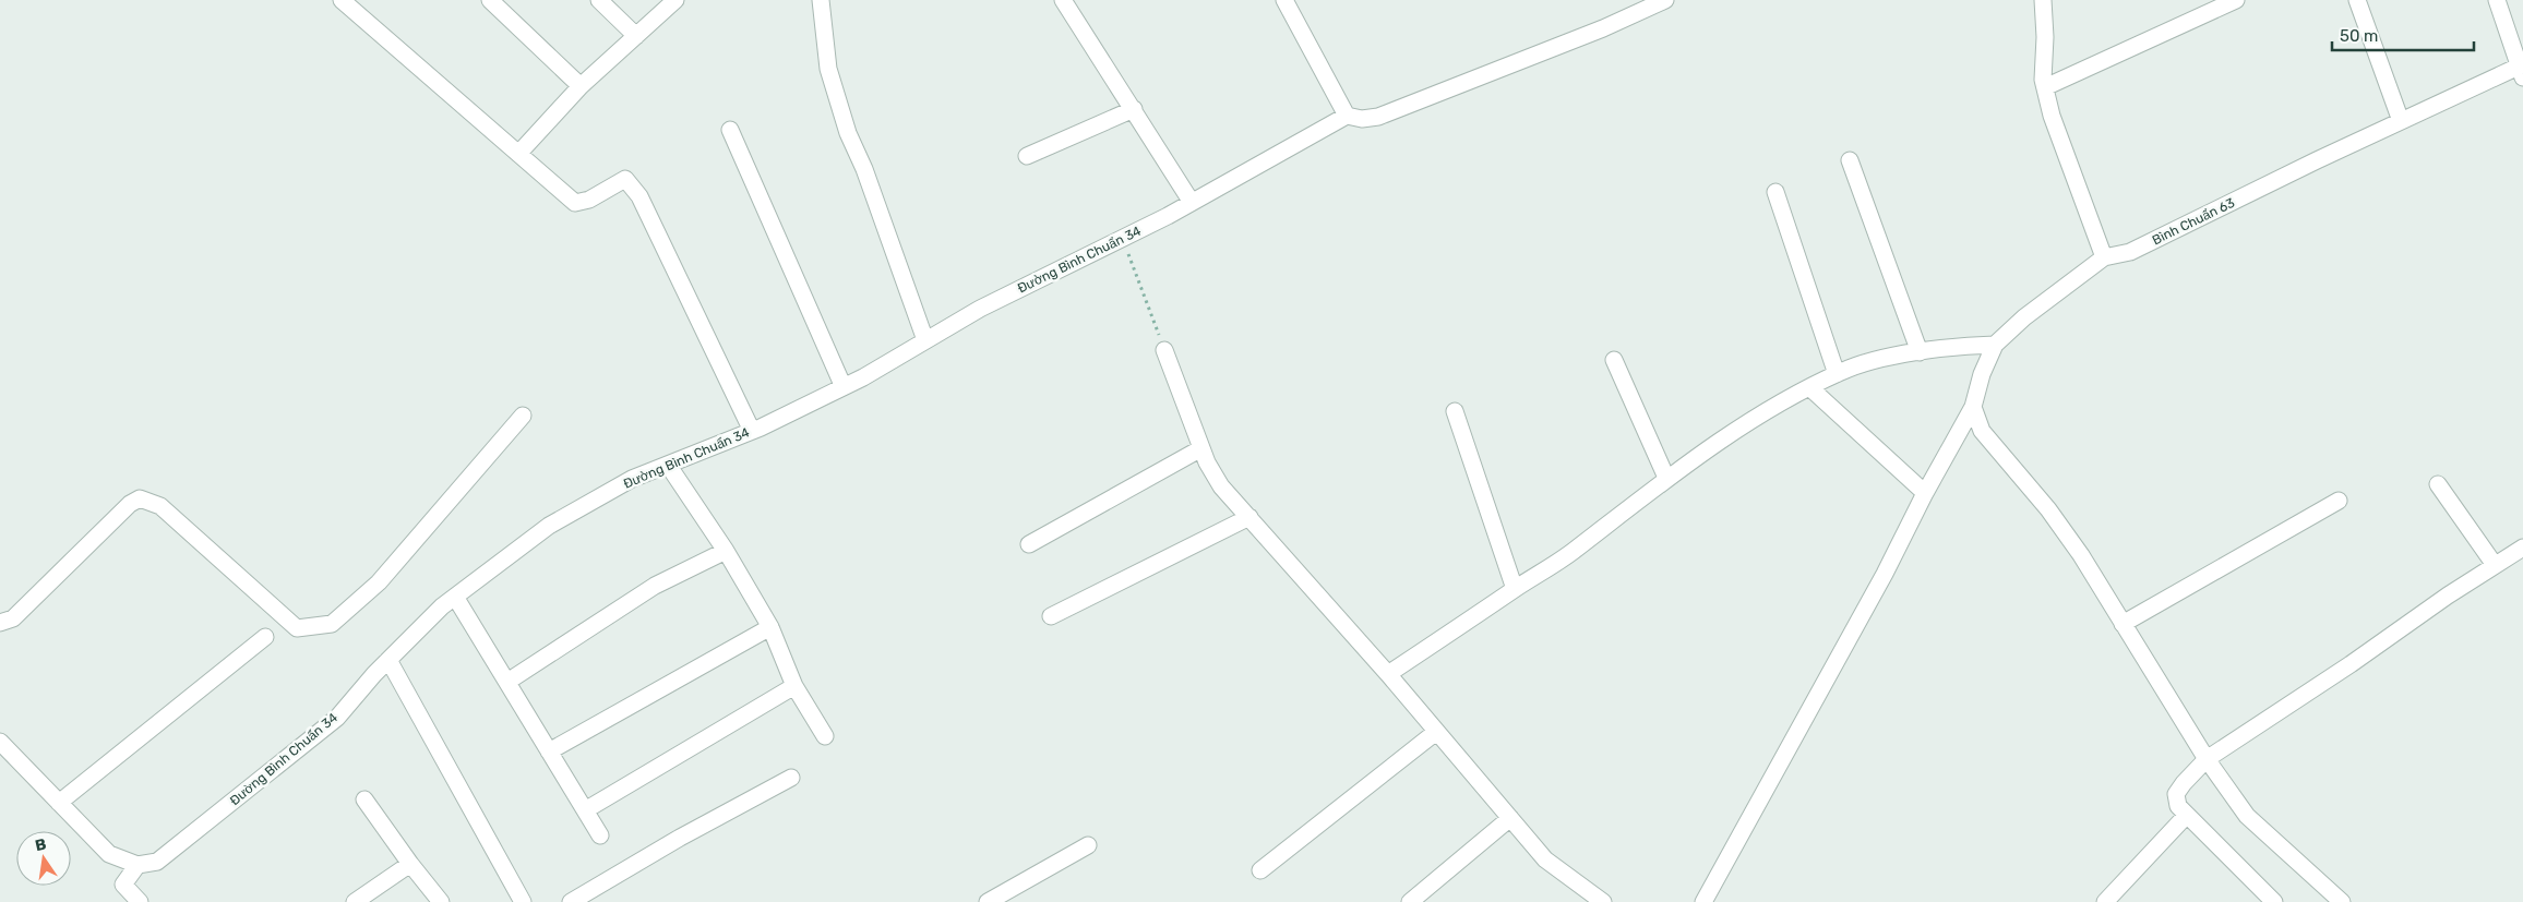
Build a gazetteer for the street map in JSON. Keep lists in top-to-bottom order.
{
  "streets": {
    "street": ["Bình Chuẩn 63", "Đường Bình Chuẩn 34"]
  },
  "scale_bar": "50 m",
  "north": "top"
}
